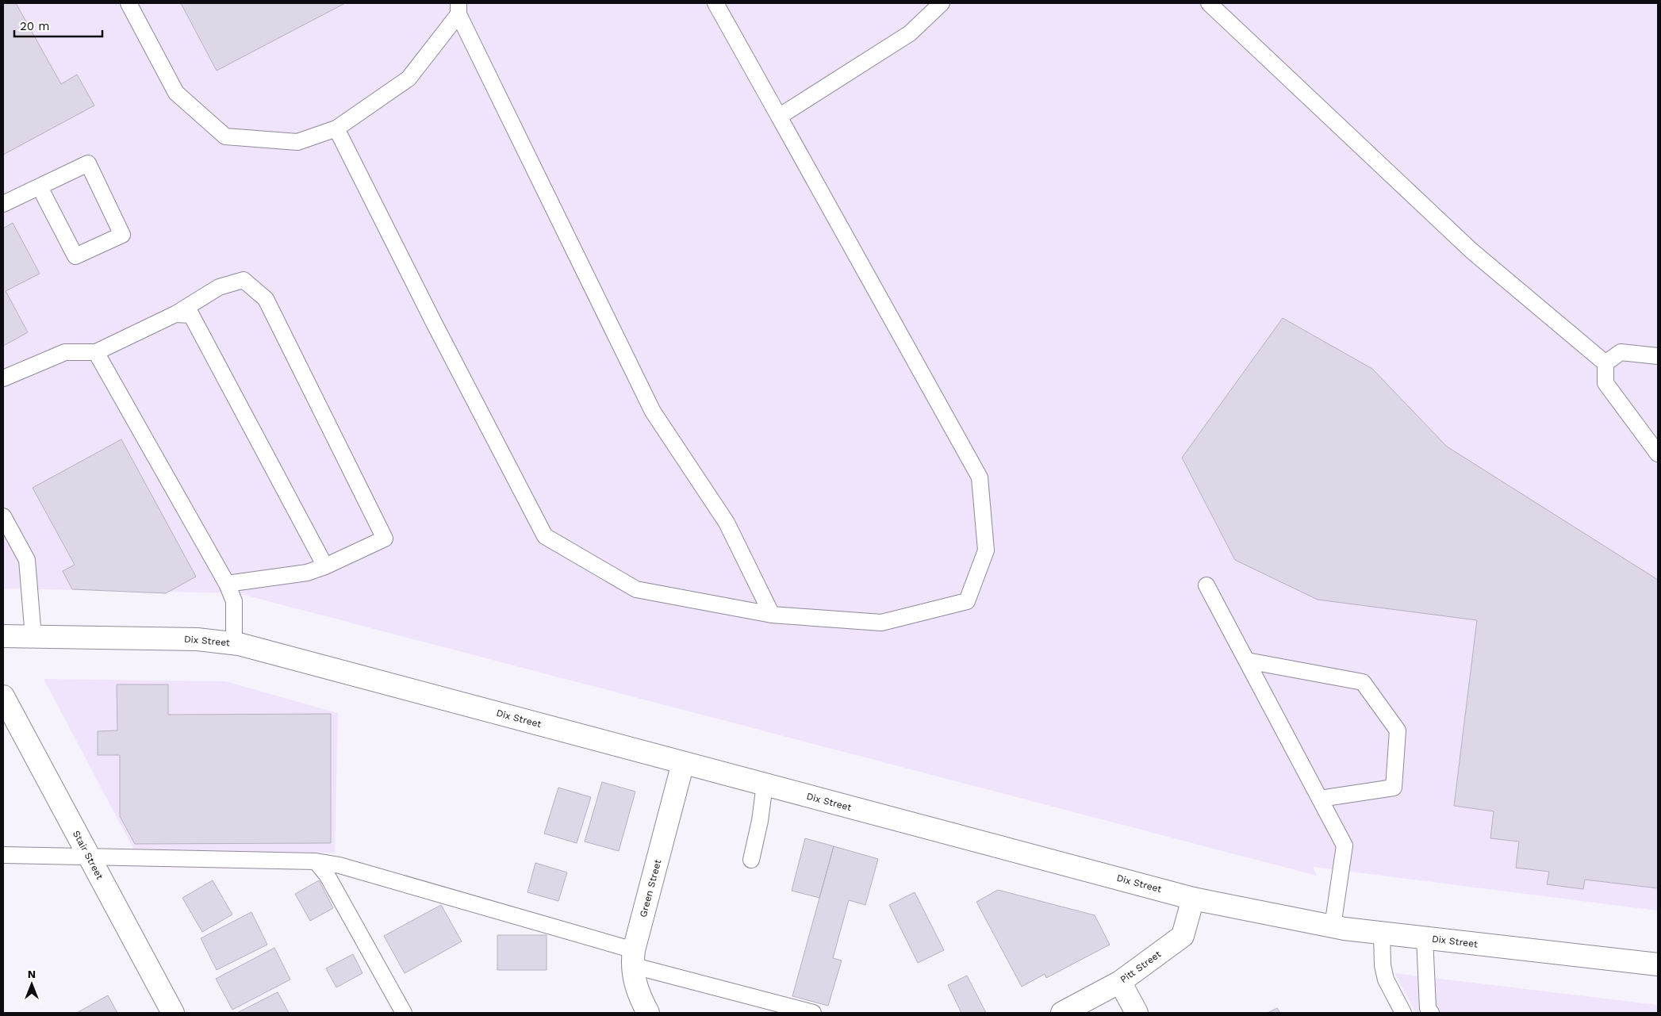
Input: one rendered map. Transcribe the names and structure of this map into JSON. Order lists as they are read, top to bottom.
{
  "streets": {
    "street": [
      "Dix Street",
      "Stair Street",
      "Green Street",
      "Pitt Street"
    ]
  },
  "crossings": [
    ["Dix Street", "Green Street"],
    ["Dix Street", "Pitt Street"]
  ],
  "scale_bar": "20 m",
  "north": "top"
}
